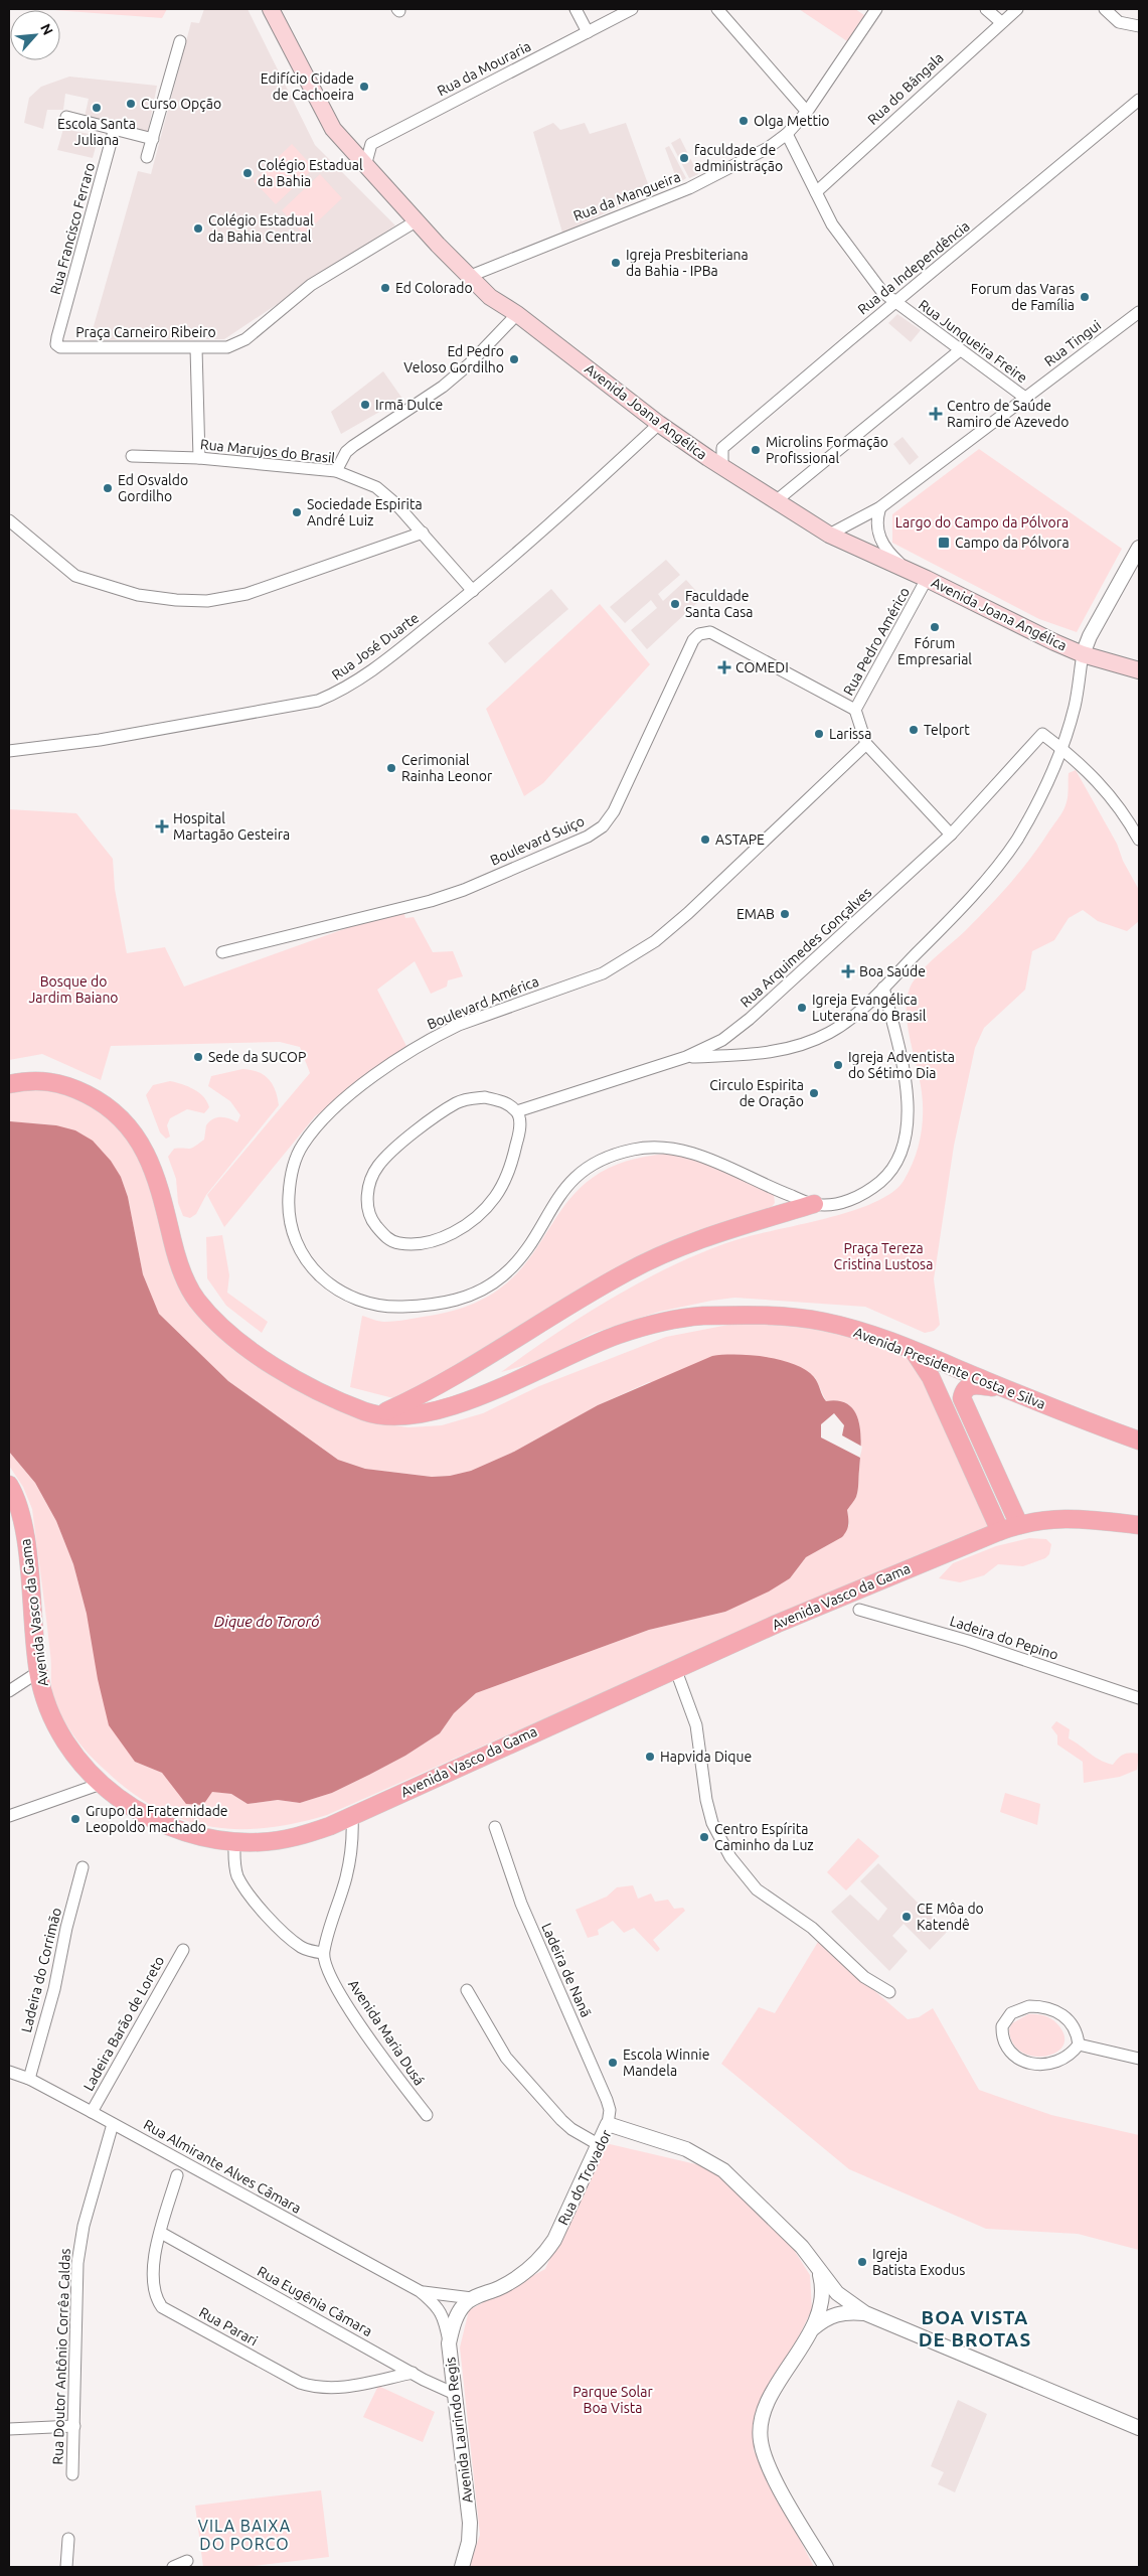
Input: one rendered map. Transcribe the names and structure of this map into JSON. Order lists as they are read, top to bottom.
{
  "streets": {
    "main road": ["Avenida Joana Angélica", "Avenida Presidente Costa e Silva", "Avenida Vasco da Gama"],
    "street": [
      "Rua da Mouraria",
      "Rua do Bângala",
      "Rua da Mangueira",
      "Rua Francisco Ferraro",
      "Rua da Independência",
      "Praça Carneiro Ribeiro",
      "Rua Junqueira Freire",
      "Rua Tingui",
      "Rua Marujos do Brasil",
      "Rua Pedro Américo",
      "Rua José Duarte",
      "Boulevard Suiço",
      "Rua Arquimedes Gonçalves",
      "Boulevard América",
      "Ladeira do Pepino",
      "Ladeira do Corrimão",
      "Ladeira de Nanã",
      "Ladeira Barão de Loreto",
      "Avenida Maria Dusá",
      "Rua Almirante Alves Câmara",
      "Rua do Trovador",
      "Rua Eugênia Câmara",
      "Rua Parari",
      "Rua Doutor Antônio Corrêa Caldas",
      "Avenida Laurindo Regis"
    ]
  },
  "crossings": [
    ["Rua da Mouraria", "Avenida Joana Angélica"],
    ["Rua do Bângala", "Rua Junqueira Freire"],
    ["Rua da Mangueira", "Rua Junqueira Freire"],
    ["Rua da Mangueira", "Avenida Joana Angélica"],
    ["Rua Francisco Ferraro", "Praça Carneiro Ribeiro"],
    ["Rua da Independência", "Rua Junqueira Freire"],
    ["Rua da Independência", "Avenida Joana Angélica"],
    ["Praça Carneiro Ribeiro", "Avenida Joana Angélica"],
    ["Rua Junqueira Freire", "Rua Tingui"],
    ["Rua Tingui", "Avenida Joana Angélica"],
    ["Avenida Joana Angélica", "Rua Pedro Américo"],
    ["Avenida Joana Angélica", "Rua José Duarte"],
    ["Rua Marujos do Brasil", "Rua José Duarte"],
    ["Rua Pedro Américo", "Boulevard Suiço"],
    ["Rua Pedro Américo", "Rua Arquimedes Gonçalves"],
    ["Rua Pedro Américo", "Boulevard América"],
    ["Ladeira do Corrimão", "Rua Almirante Alves Câmara"],
    ["Ladeira de Nanã", "Rua do Trovador"],
    ["Ladeira Barão de Loreto", "Rua Almirante Alves Câmara"],
    ["Rua Almirante Alves Câmara", "Rua do Trovador"],
    ["Rua Almirante Alves Câmara", "Rua Doutor Antônio Corrêa Caldas"],
    ["Rua Almirante Alves Câmara", "Avenida Laurindo Regis"],
    ["Rua do Trovador", "Avenida Laurindo Regis"],
    ["Rua Eugênia Câmara", "Rua Parari"],
    ["Rua Eugênia Câmara", "Avenida Laurindo Regis"]
  ],
  "districts": ["BOA VISTA DE BROTAS", "VILA BAIXA DO PORCO"],
  "water": ["Dique do Tororó"],
  "parks": [
    "Largo do Campo da Pólvora",
    "Bosque do Jardim Baiano",
    "Praça Tereza Cristina Lustosa",
    "Parque Solar Boa Vista"
  ],
  "places": {
    "other": [
      "Edifício Cidade de Cachoeira",
      "Curso Opção",
      "Escola Santa Juliana",
      "Olga Mettio",
      "faculdade de administração",
      "Colégio Estadual da Bahia",
      "Colégio Estadual da Bahia Central",
      "Igreja Presbiteriana da Bahia - IPBa",
      "Ed Colorado",
      "Forum das Varas de Família",
      "Ed Pedro Veloso Gordilho",
      "Irmã Dulce",
      "Microlins Formação Profissional",
      "Ed Osvaldo Gordilho",
      "Sociedade Espirita André Luiz",
      "Faculdade Santa Casa",
      "Fórum Empresarial",
      "Telport",
      "Larissa",
      "Cerimonial Rainha Leonor",
      "ASTAPE",
      "EMAB",
      "Igreja Evangélica Luterana do Brasil",
      "Sede da SUCOP",
      "Igreja Adventista do Sétimo Dia",
      "Circulo Espirita de Oração",
      "Hapvida Dique",
      "Grupo da Fraternidade Leopoldo machado",
      "Centro Espírita Caminho da Luz",
      "CE Môa do Katendê",
      "Escola Winnie Mandela",
      "Igreja Batista Exodus"
    ],
    "health": [
      "Centro de Saúde Ramiro de Azevedo",
      "COMEDI",
      "Hospital Martagão Gesteira",
      "Boa Saúde"
    ],
    "transit": ["Campo da Pólvora"]
  },
  "north": "top right"
}
